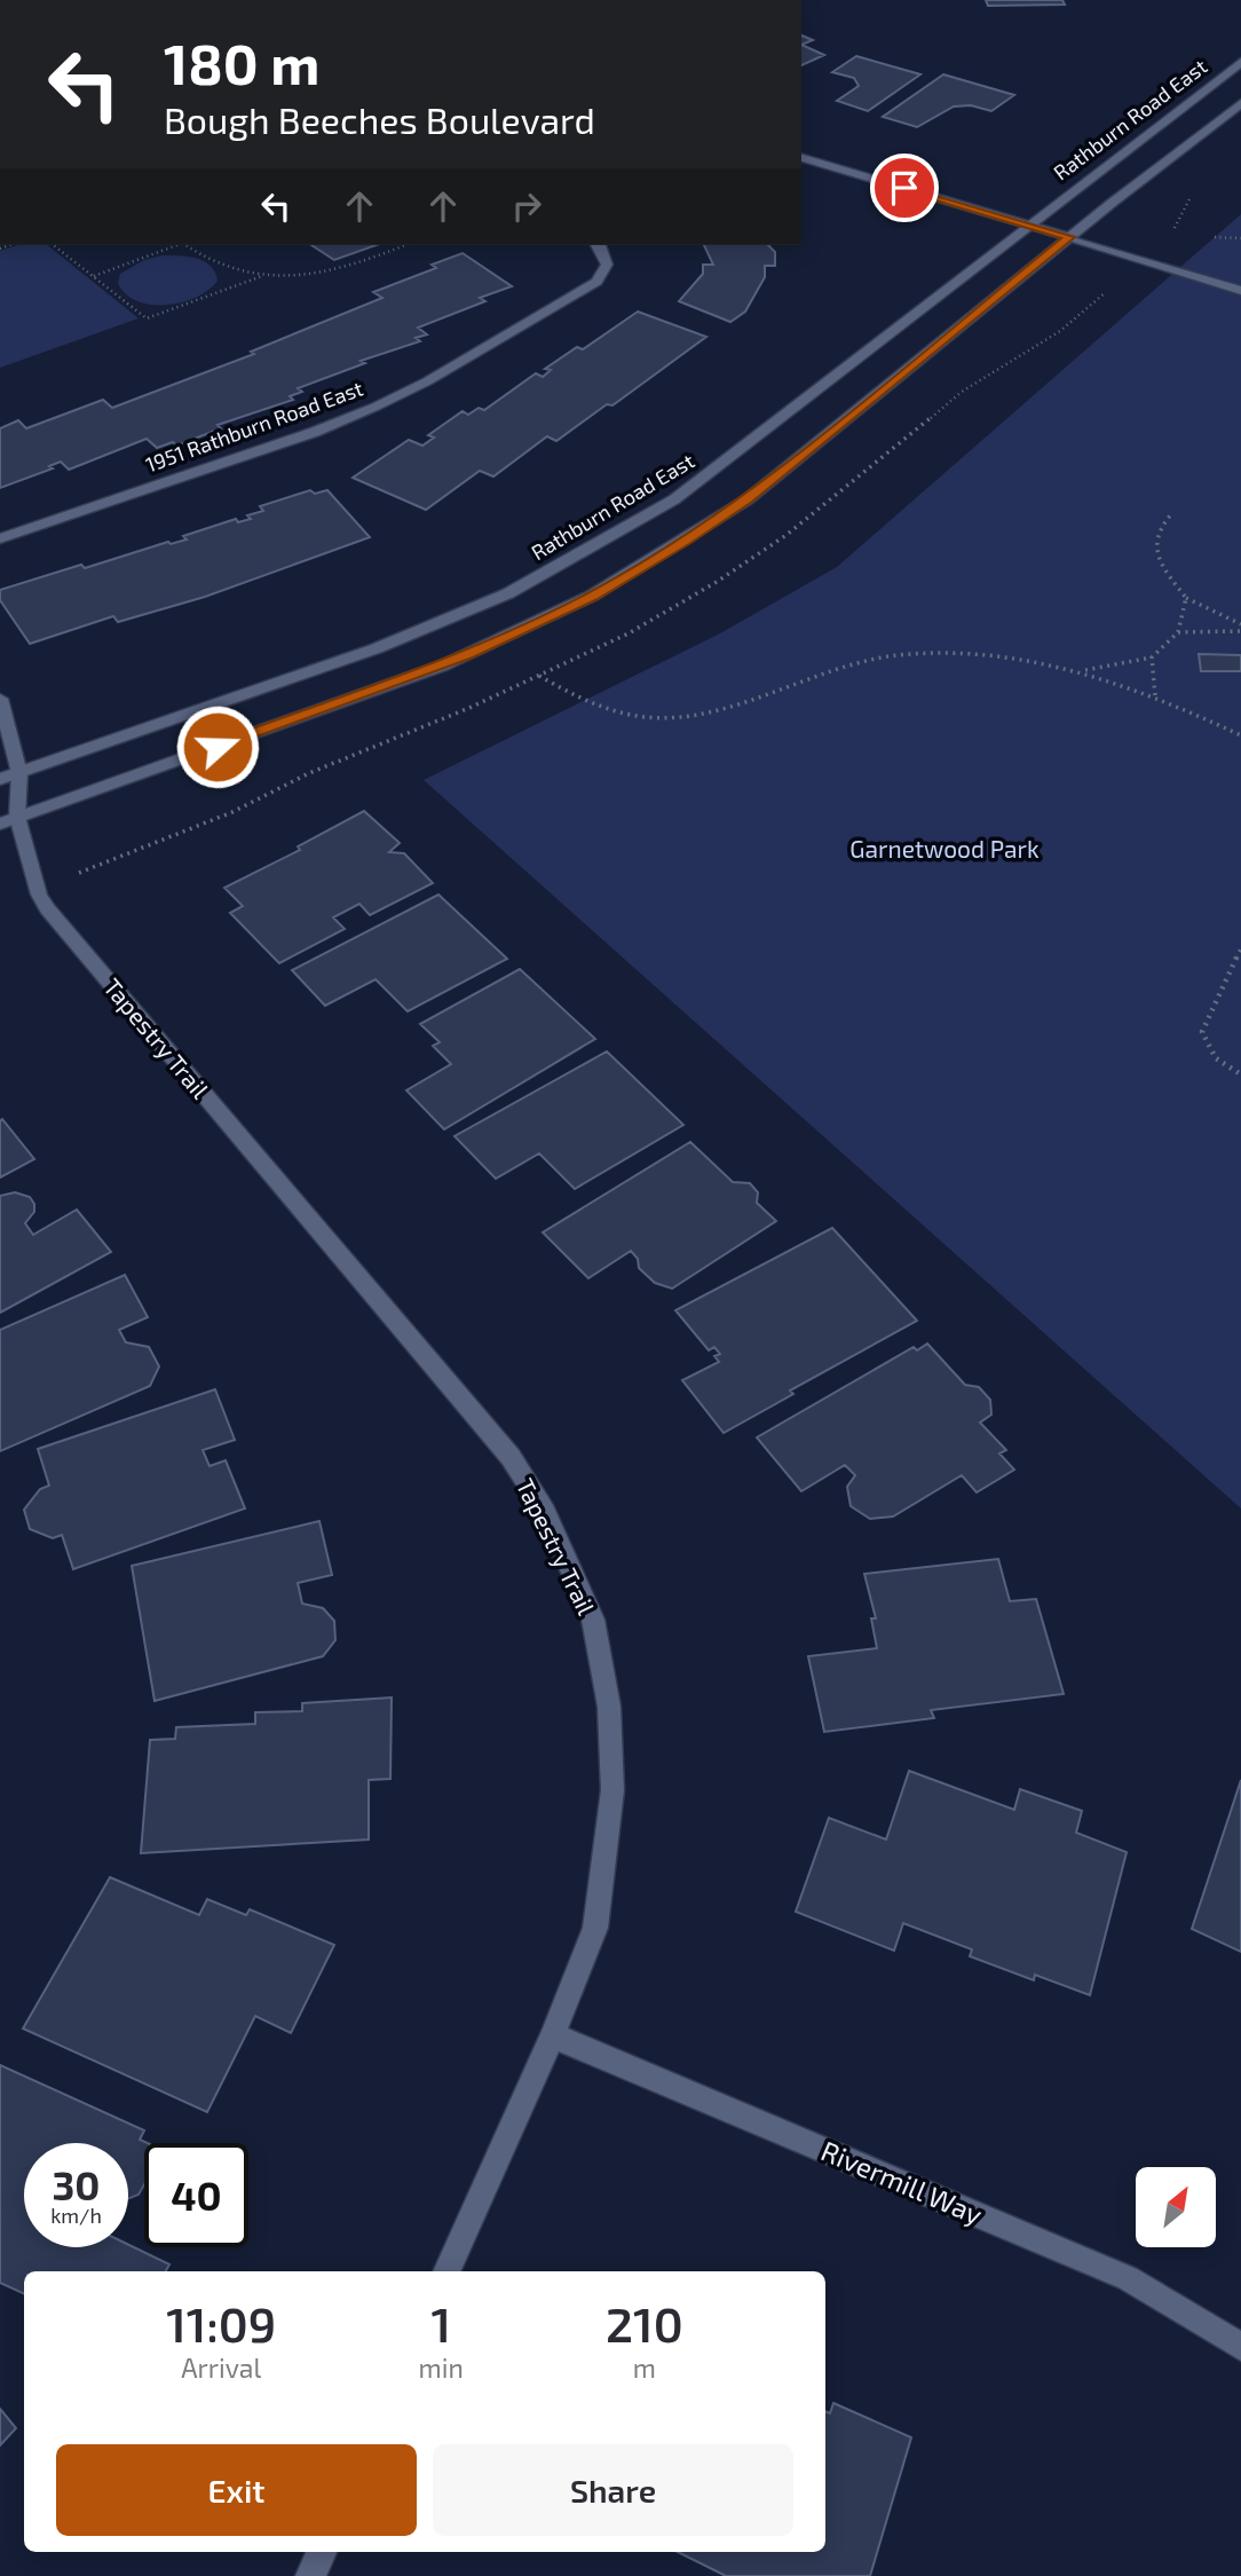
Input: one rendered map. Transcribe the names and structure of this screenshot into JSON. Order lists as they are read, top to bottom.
{
  "streets": {
    "street": [
      "Rathburn Road East",
      "1951 Rathburn Road East",
      "Tapestry Trail",
      "Rivermill Way"
    ]
  },
  "crossings": [
    ["Rathburn Road East", "Tapestry Trail"],
    ["Tapestry Trail", "Rivermill Way"]
  ],
  "parks": ["Garnetwood Park"],
  "north": "top right",
  "page": {
    "turn": ["180 m", "Bough Beeches Boulevard"],
    "speed": "30 km/h",
    "limit": "40",
    "eta": [
      "11:09",
      "Arrival",
      "1",
      "min",
      "210",
      "m"
    ],
    "buttons": ["Exit", "Share"]
  }
}
